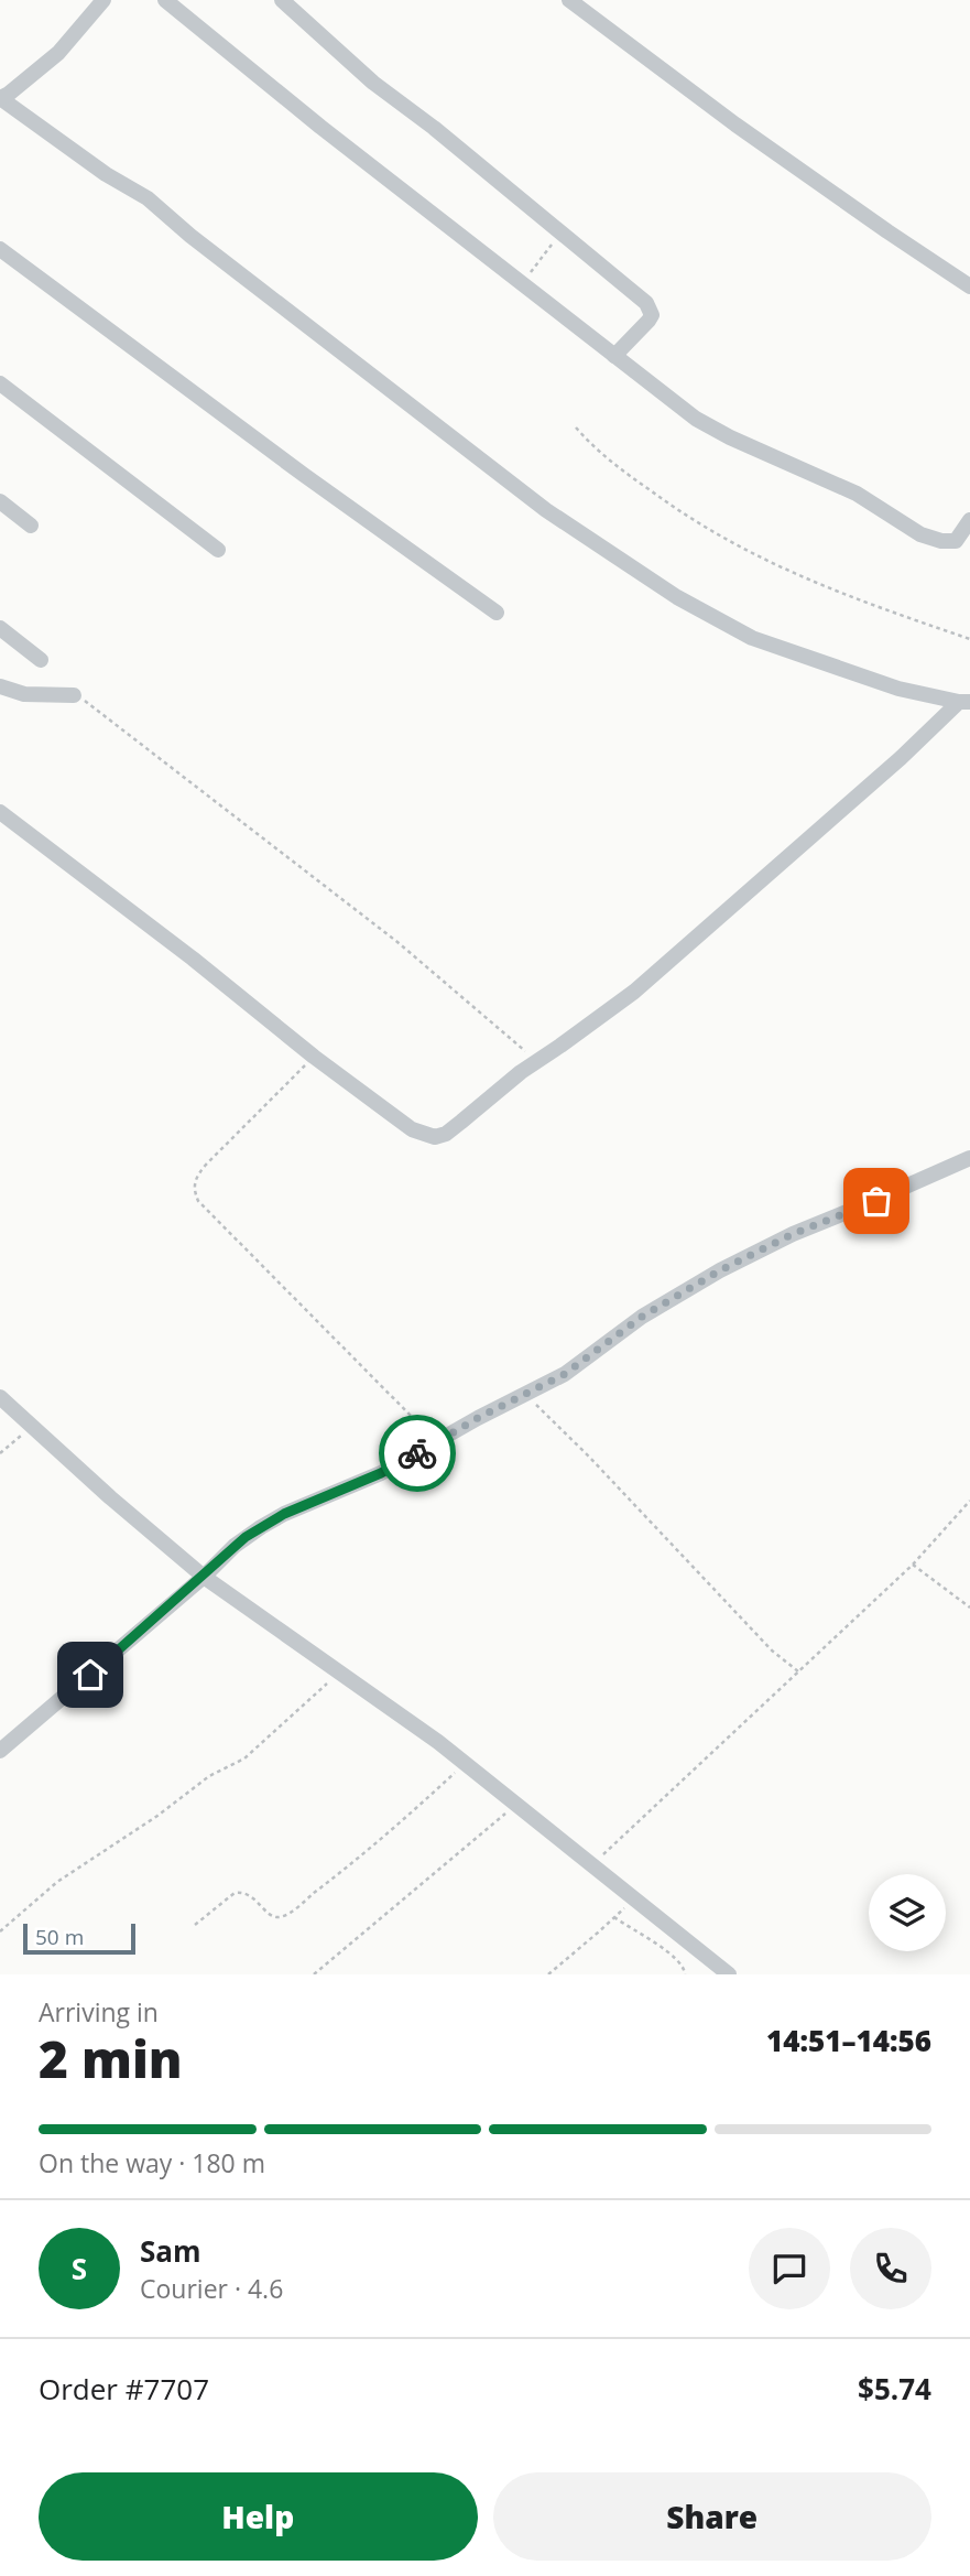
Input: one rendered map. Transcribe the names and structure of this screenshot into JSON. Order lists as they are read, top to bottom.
{
  "scale_bar": "50 m",
  "page": {
    "scale": "50 m",
    "heading": ["2 min", "Arriving in", "14:51–14:56"],
    "panel": [
      "Sam",
      "Courier · 4.6",
      "Order #7707",
      "$5.74"
    ],
    "bar": "On the way · 180 m",
    "round": "S",
    "buttons": ["Help", "Share"]
  }
}
